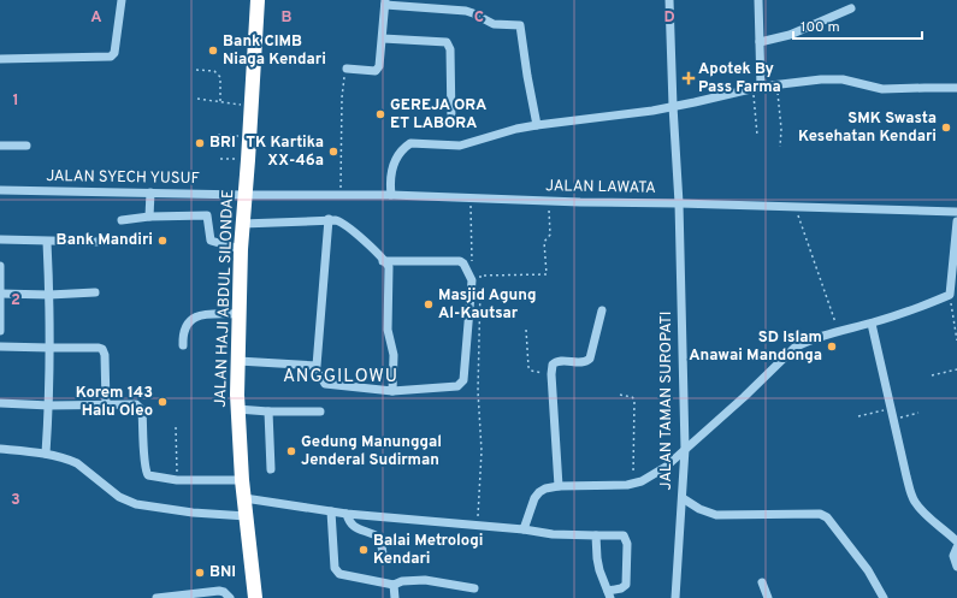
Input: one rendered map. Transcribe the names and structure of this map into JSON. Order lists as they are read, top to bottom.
{
  "streets": {
    "highway": ["JALAN HAJI ABDUL SILONDAE"],
    "street": ["JALAN SYECH YUSUF", "JALAN LAWATA", "JALAN TAMAN SUROPATI"]
  },
  "crossings": [
    ["JALAN SYECH YUSUF", "JALAN LAWATA"],
    ["JALAN SYECH YUSUF", "JALAN HAJI ABDUL SILONDAE"],
    ["JALAN LAWATA", "JALAN HAJI ABDUL SILONDAE"],
    ["JALAN LAWATA", "JALAN TAMAN SUROPATI"]
  ],
  "districts": ["ANGGILOWU"],
  "places": {
    "other": [
      "Bank CIMB Niaga Kendari",
      "GEREJA ORA ET LABORA",
      "SMK Swasta Kesehatan Kendari",
      "BRI",
      "TK Kartika XX-46a",
      "Bank Mandiri",
      "Masjid Agung Al-Kautsar",
      "SD Islam Anawai Mandonga",
      "Korem 143 Halu Oleo",
      "Gedung Manunggal Jenderal Sudirman",
      "Balai Metrologi Kendari",
      "BNI"
    ],
    "health": ["Apotek By Pass Farma"]
  },
  "scale_bar": "100 m",
  "grid": {
    "columns": [
      "A",
      "B",
      "C",
      "D"
    ],
    "rows": ["1", "2", "3"]
  }
}
